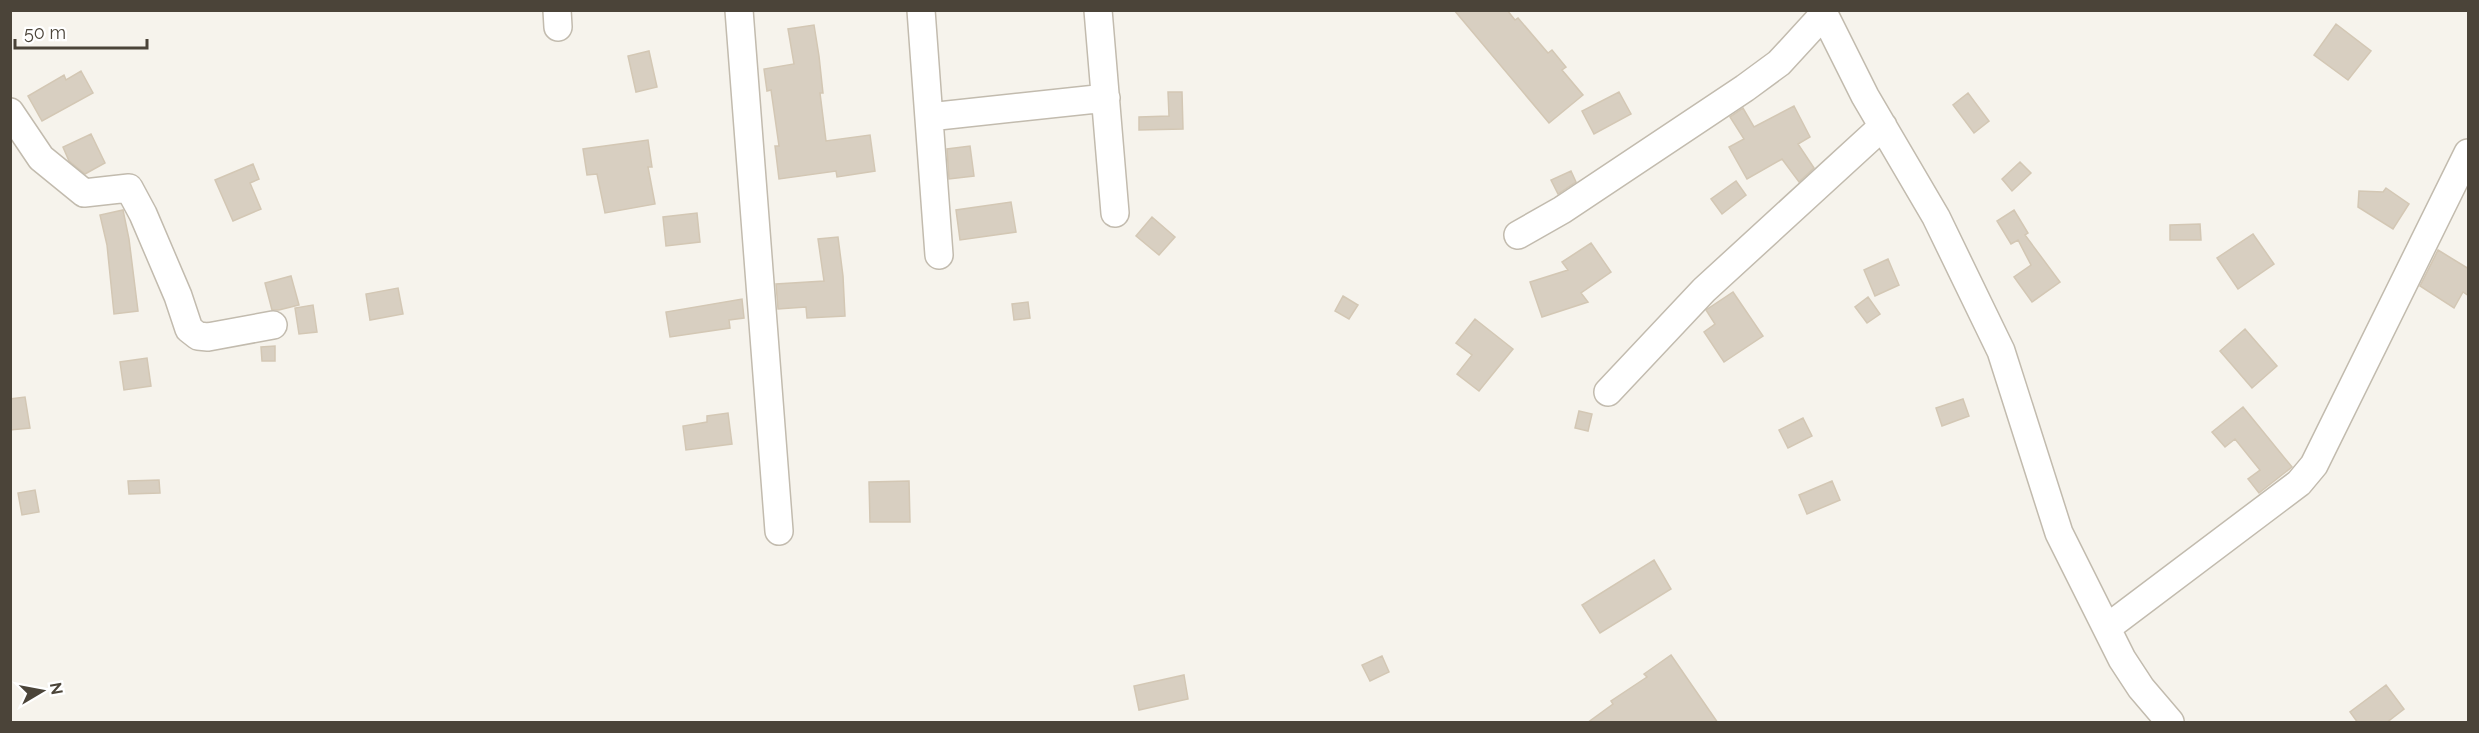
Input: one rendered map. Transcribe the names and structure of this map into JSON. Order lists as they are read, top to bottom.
{
  "scale_bar": "50 m",
  "north": "right"
}
